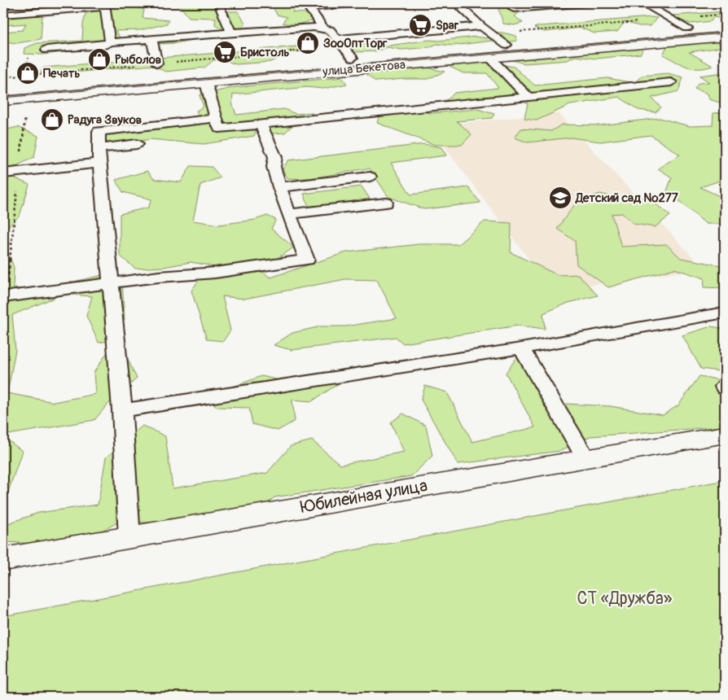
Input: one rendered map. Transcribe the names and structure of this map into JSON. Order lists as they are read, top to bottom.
{
  "streets": {
    "main road": ["улица Бекетова", "Юбилейная улица"]
  },
  "parks": ["СТ «Дружба»"],
  "places": {
    "supermarket": ["Spar", "Бристоль"],
    "shop": [
      "ЗооОптТорг",
      "Рыболов",
      "Печать",
      "Радуга Звуков"
    ],
    "school or university": ["Детский сад №277"]
  }
}
